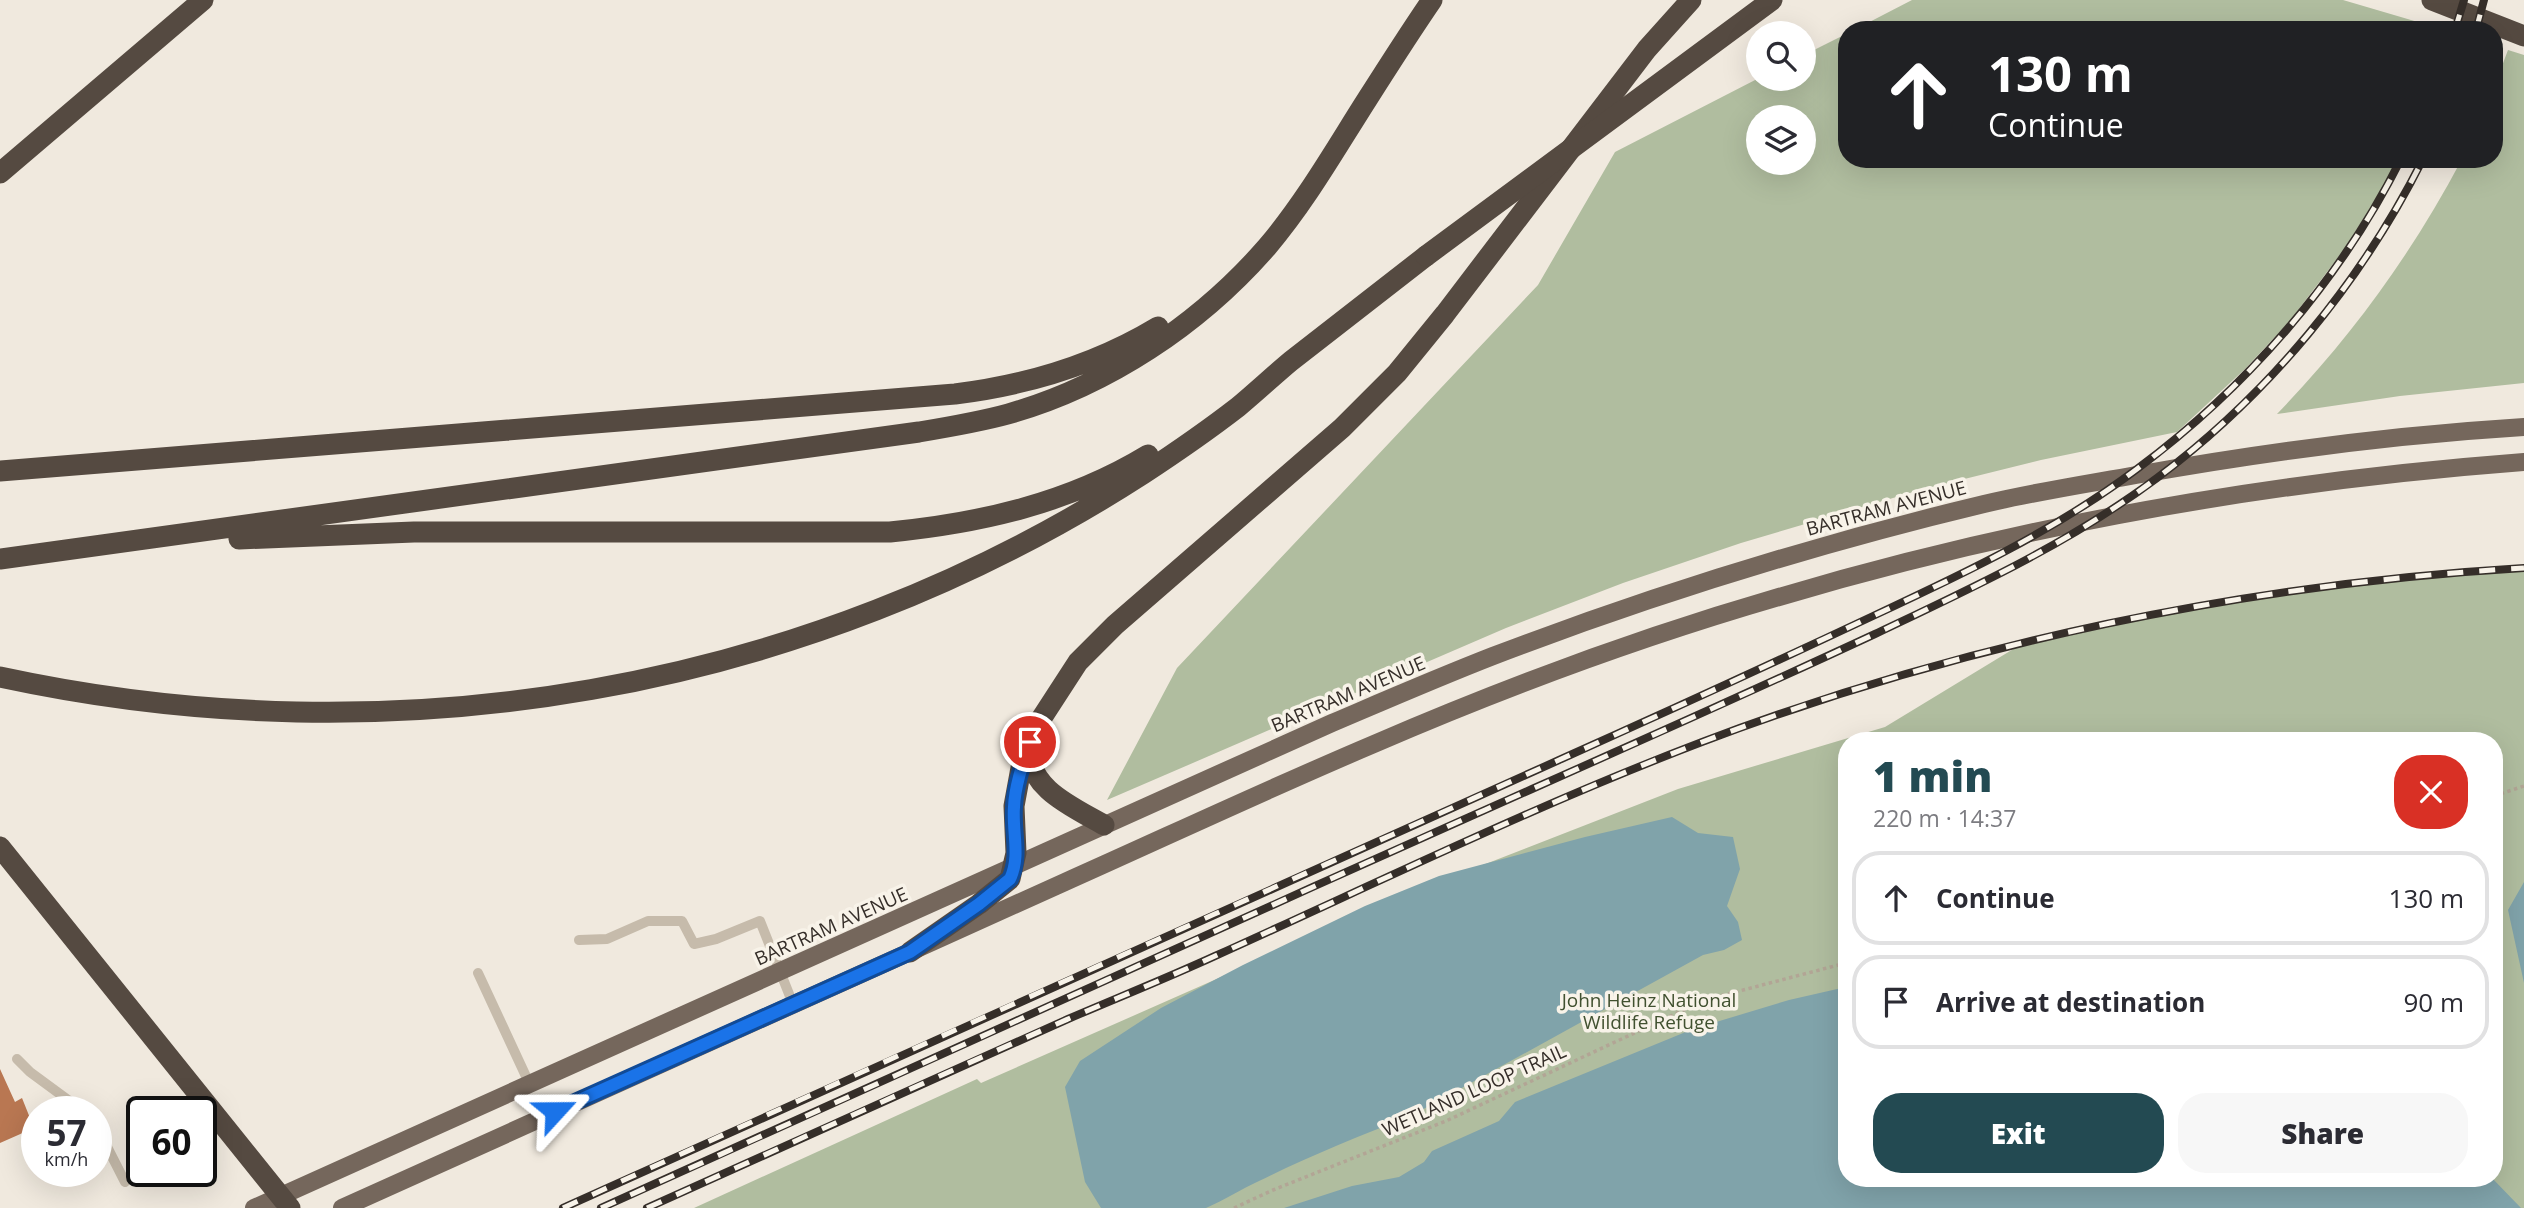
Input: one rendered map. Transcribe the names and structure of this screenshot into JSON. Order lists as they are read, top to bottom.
{
  "streets": {
    "main road": ["BARTRAM AVENUE"],
    "path": ["WETLAND LOOP TRAIL"]
  },
  "parks": ["John Heinz National Wildlife Refuge"],
  "page": {
    "turn": ["130 m", "Continue"],
    "heading": ["1 min", "220 m · 14:37"],
    "list": [
      {
        "name": "Continue",
        "value": "130 m"
      },
      {
        "name": "Arrive at destination",
        "value": "90 m"
      }
    ],
    "buttons": ["Exit", "Share"],
    "speed": "57 km/h",
    "limit": "60"
  }
}
